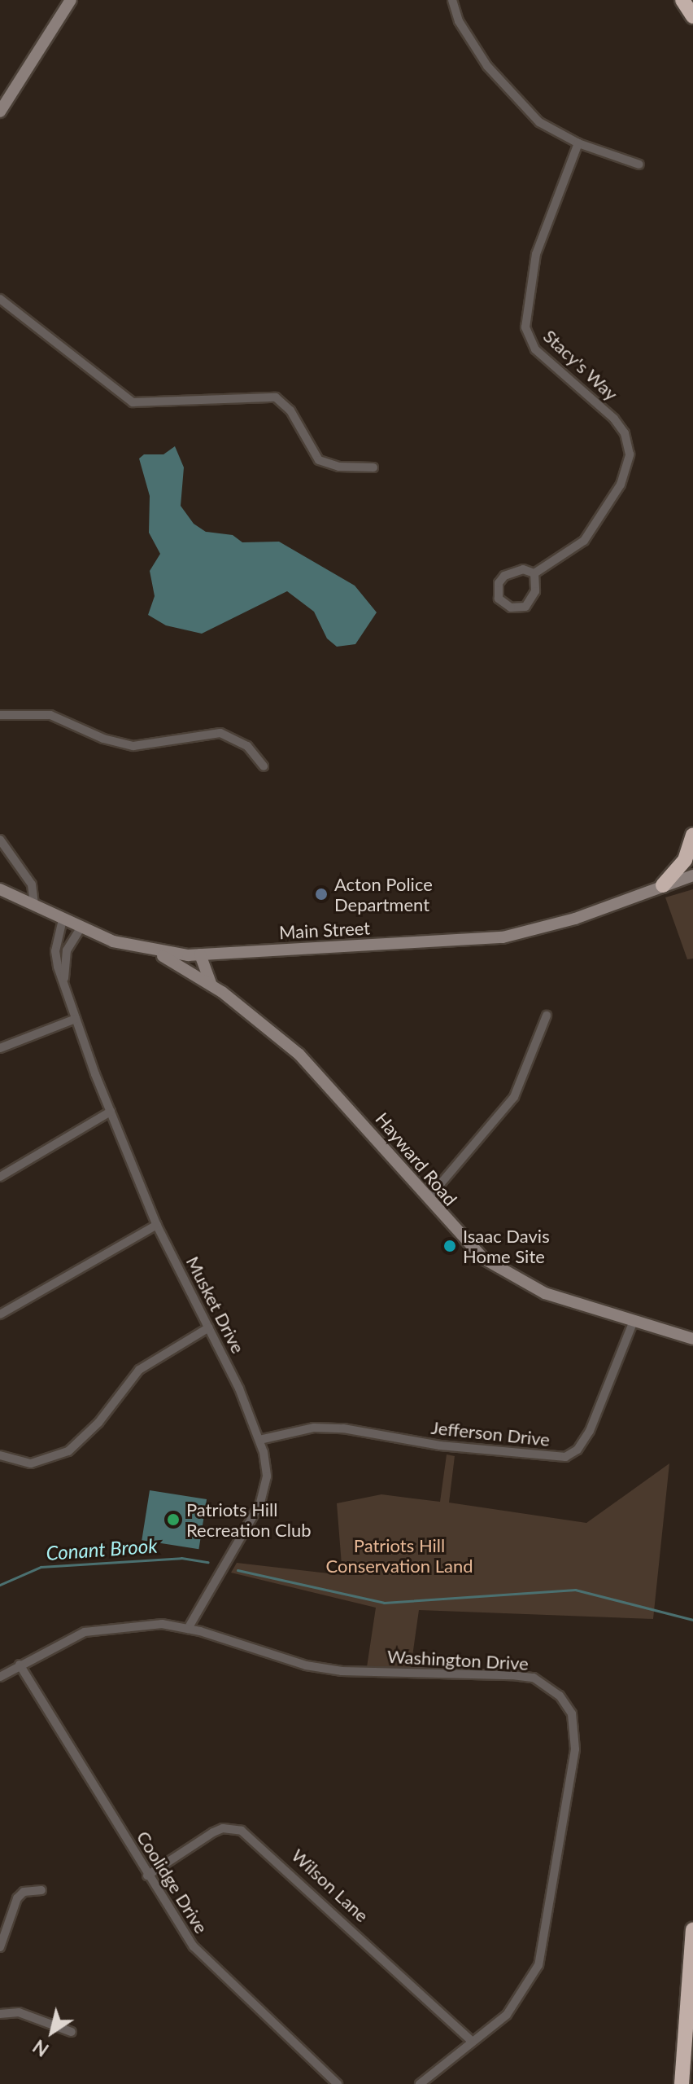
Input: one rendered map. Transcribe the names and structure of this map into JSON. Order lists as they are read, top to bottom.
{
  "streets": {
    "street": [
      "Stacy's Way",
      "Main Street",
      "Hayward Road",
      "Musket Drive",
      "Jefferson Drive",
      "Washington Drive",
      "Coolidge Drive",
      "Wilson Lane"
    ]
  },
  "crossings": [
    ["Main Street", "Hayward Road"],
    ["Main Street", "Musket Drive"],
    ["Hayward Road", "Jefferson Drive"],
    ["Musket Drive", "Jefferson Drive"],
    ["Musket Drive", "Washington Drive"],
    ["Washington Drive", "Coolidge Drive"],
    ["Washington Drive", "Wilson Lane"],
    ["Coolidge Drive", "Wilson Lane"]
  ],
  "water": ["Conant Brook"],
  "parks": ["Patriots Hill Conservation Land"],
  "places": ["Acton Police Department", "Isaac Davis Home Site", "Patriots Hill Recreation Club"],
  "north": "bottom left"
}
